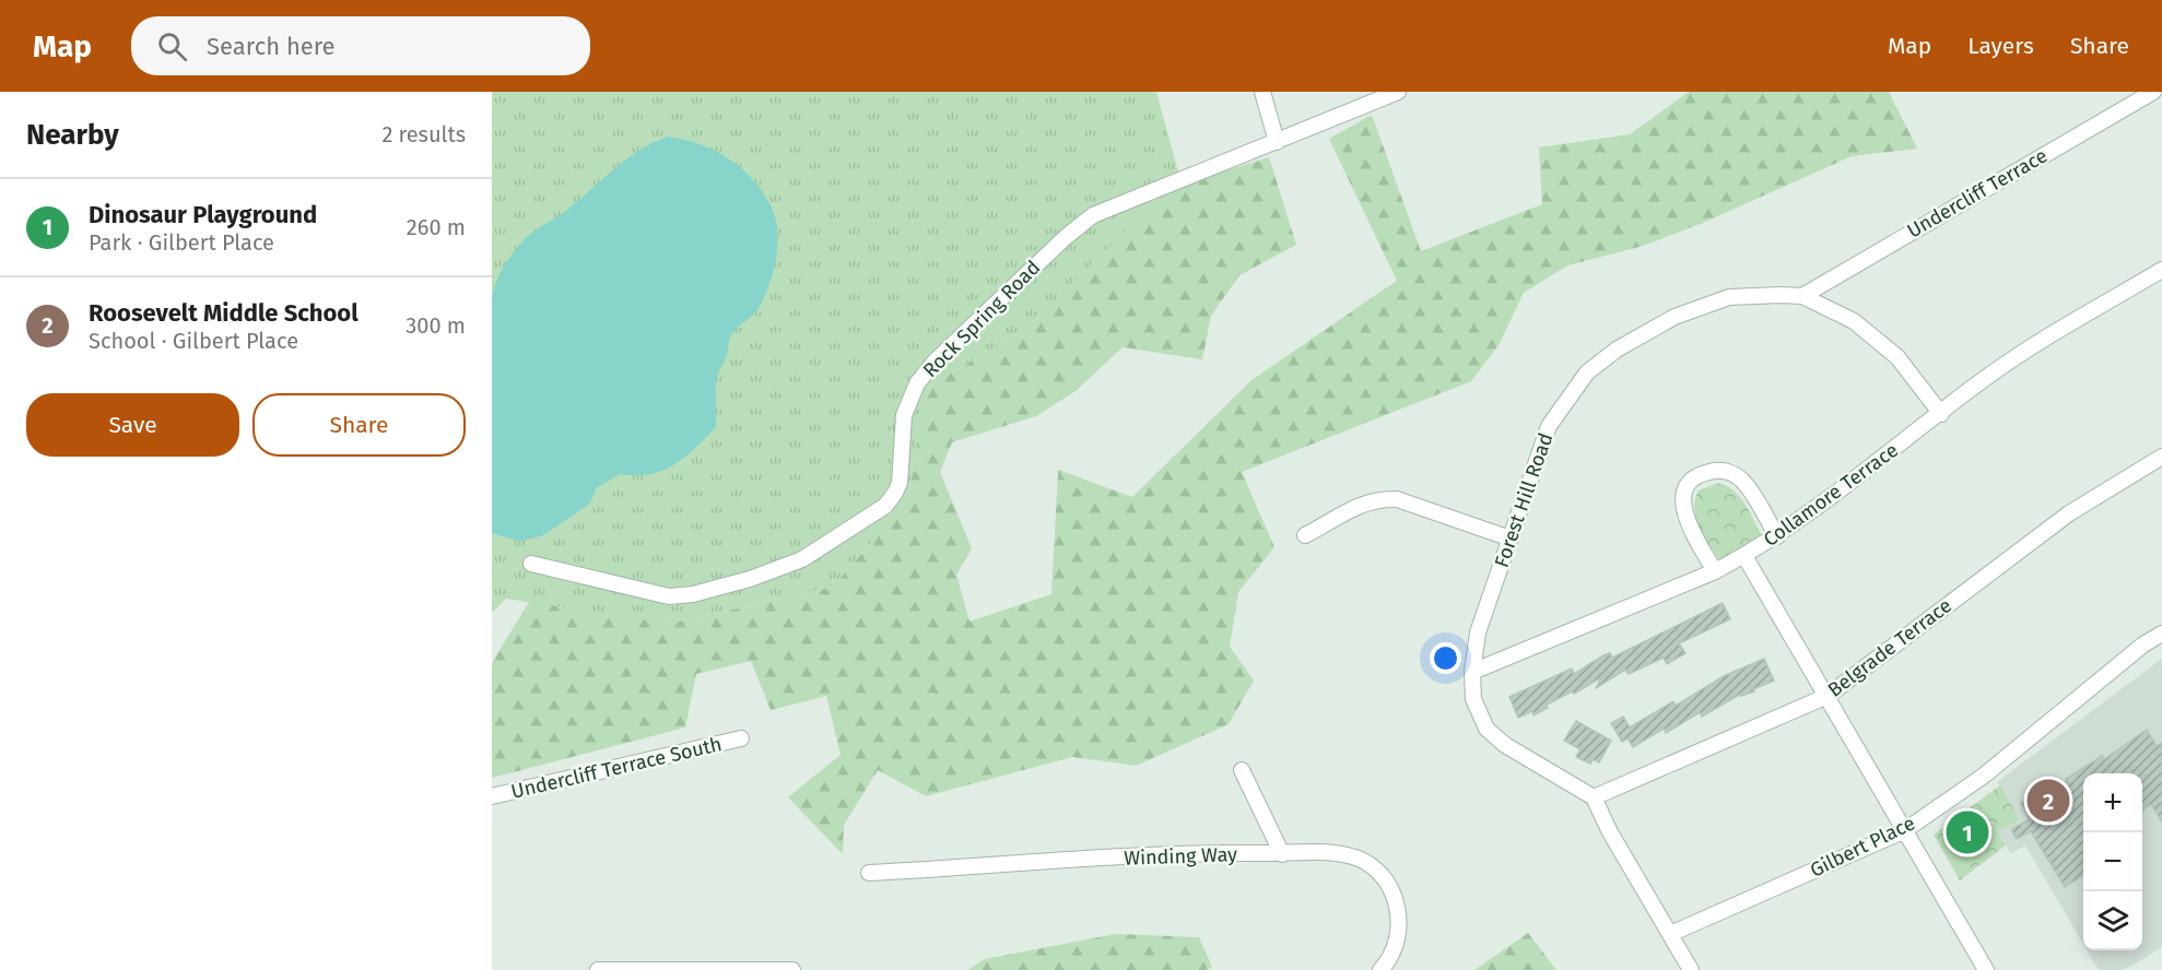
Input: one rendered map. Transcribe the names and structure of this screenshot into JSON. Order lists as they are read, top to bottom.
{
  "streets": {
    "street": [
      "Undercliff Terrace",
      "Rock Spring Road",
      "Collamore Terrace",
      "Forest Hill Road",
      "Belgrade Terrace",
      "Undercliff Terrace South",
      "Gilbert Place",
      "Winding Way"
    ]
  },
  "crossings": [
    ["Undercliff Terrace", "Forest Hill Road"],
    ["Collamore Terrace", "Forest Hill Road"],
    ["Forest Hill Road", "Belgrade Terrace"]
  ],
  "page": {
    "header": "Map",
    "search": "Search here",
    "nav": ["Map", "Layers", "Share"],
    "heading": ["Nearby", "2 results"],
    "list": [
      {
        "mark": "1",
        "name": "Dinosaur Playground",
        "note": "Park · Gilbert Place",
        "value": "260 m"
      },
      {
        "mark": "2",
        "name": "Roosevelt Middle School",
        "note": "School · Gilbert Place",
        "value": "300 m"
      }
    ],
    "buttons": ["Save", "Share"],
    "map_buttons": ["+", "−"],
    "pins": ["2", "1"]
  }
}
